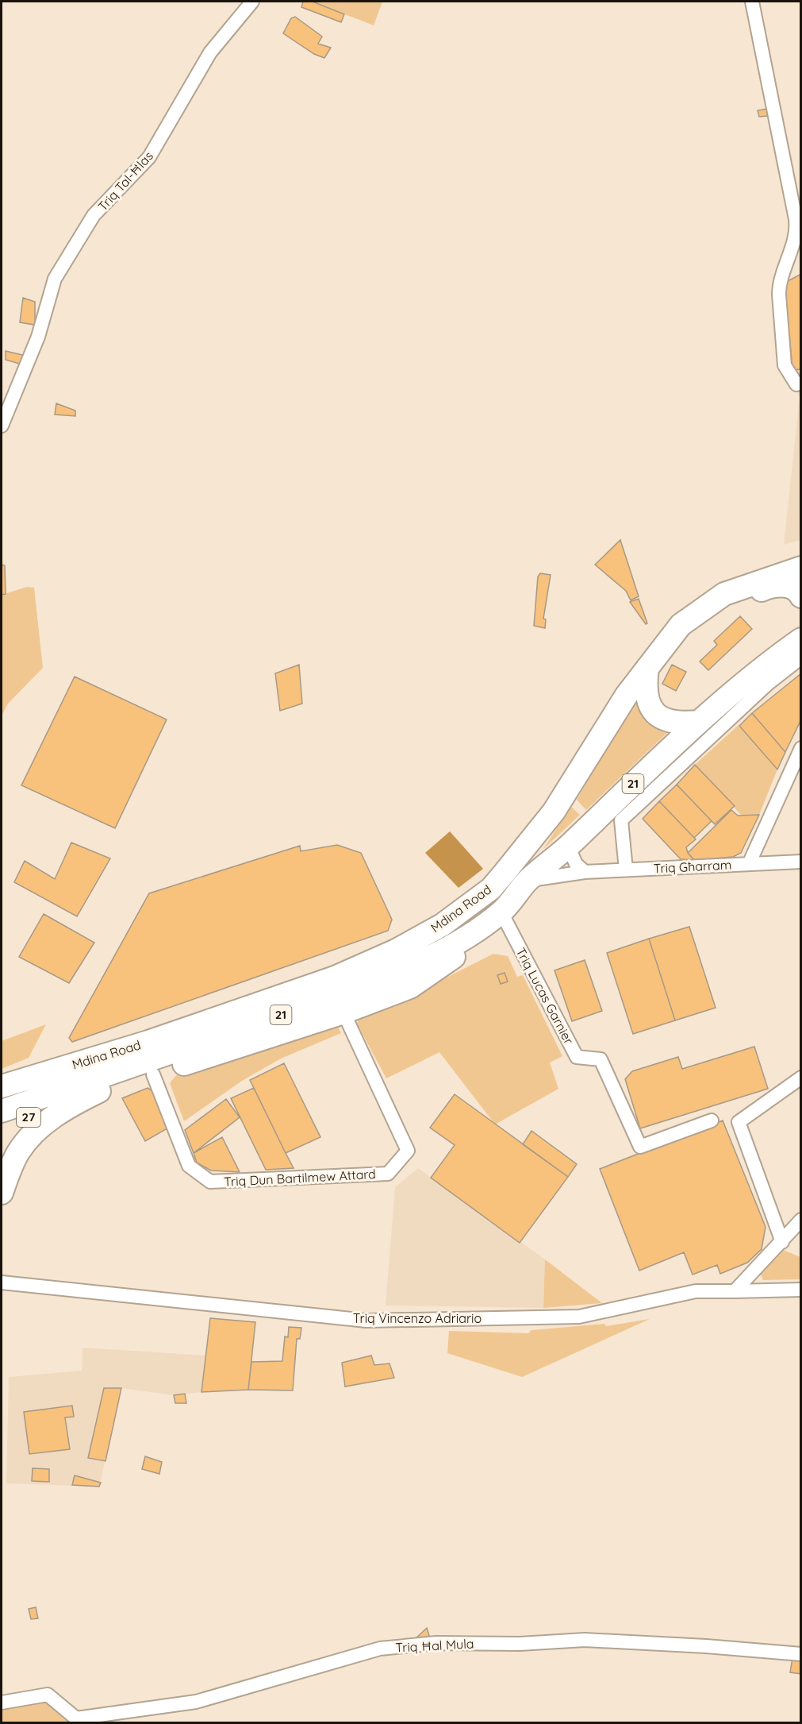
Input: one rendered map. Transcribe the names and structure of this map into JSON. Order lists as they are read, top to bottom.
{
  "streets": {
    "highway": ["21", "Mdina Road", "27"],
    "street": [
      "Triq Tal-Ħlas",
      "Triq Għarram",
      "Triq Lucas Garnier",
      "Triq Dun Bartilmew Attard",
      "Triq Vincenzo Adriario",
      "Triq Ħal Mula"
    ]
  },
  "crossings": [
    ["Triq Għarram", "Mdina Road"],
    ["Mdina Road", "Triq Lucas Garnier"],
    ["Mdina Road", "27"]
  ]
}
